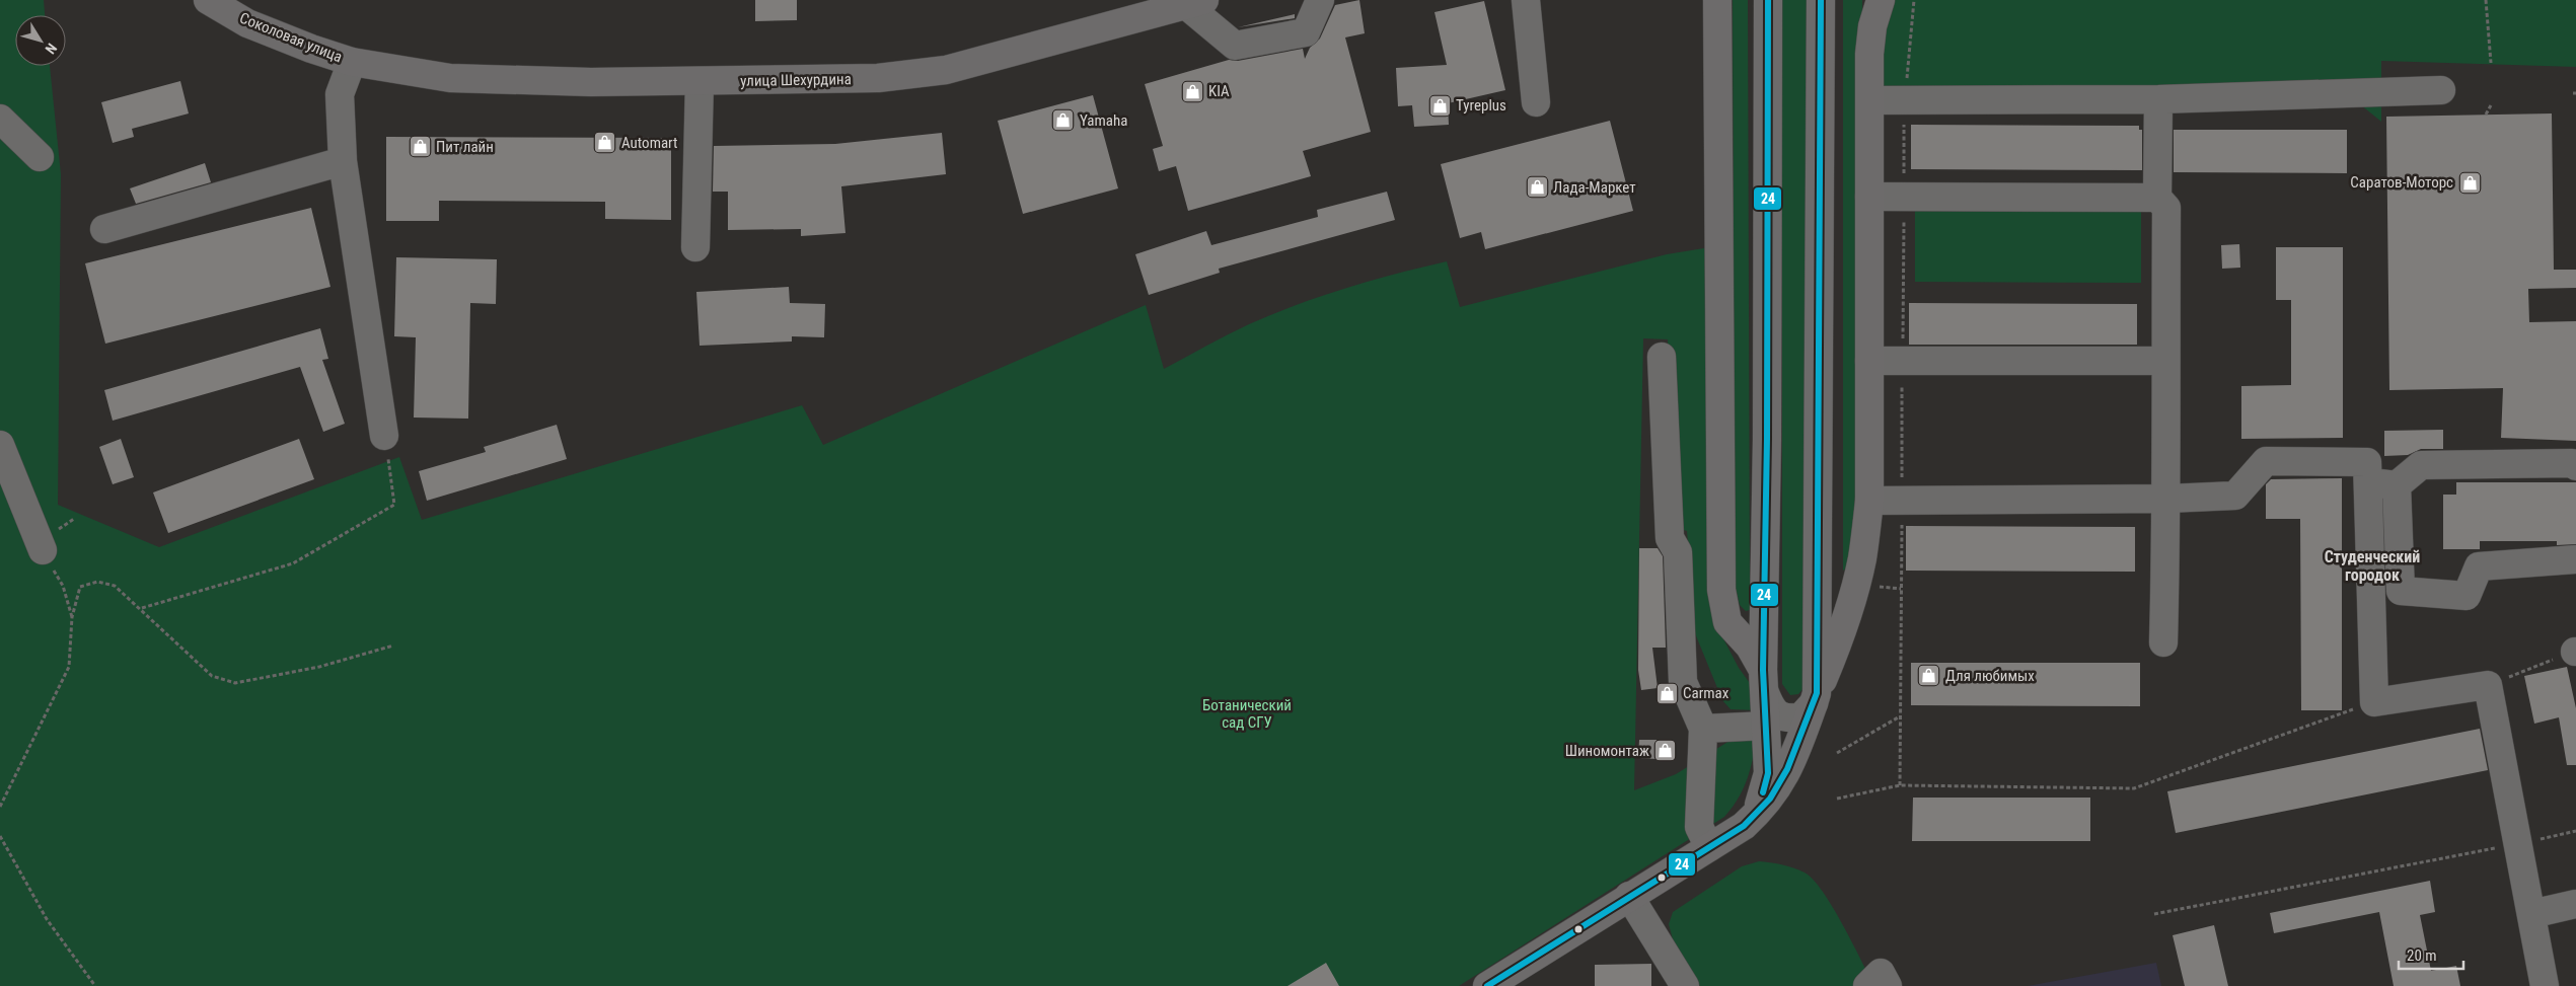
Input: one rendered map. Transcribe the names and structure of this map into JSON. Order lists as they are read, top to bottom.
{
  "streets": {
    "main road": ["Соколовая улица", "улица Шехурдина"]
  },
  "crossings": [
    ["Соколовая улица", "улица Шехурдина"]
  ],
  "districts": ["Студенческий городок"],
  "parks": ["Ботанический сад СГУ"],
  "places": {
    "shop": [
      "KIA",
      "Tyreplus",
      "Yamaha",
      "Automart",
      "Пит лайн",
      "Саратов-Моторс",
      "Лада-Маркет",
      "Для любимых",
      "Carmax",
      "Шиномонтаж"
    ]
  },
  "lines": ["transit line 24"],
  "scale_bar": "20 m",
  "north": "bottom right"
}
